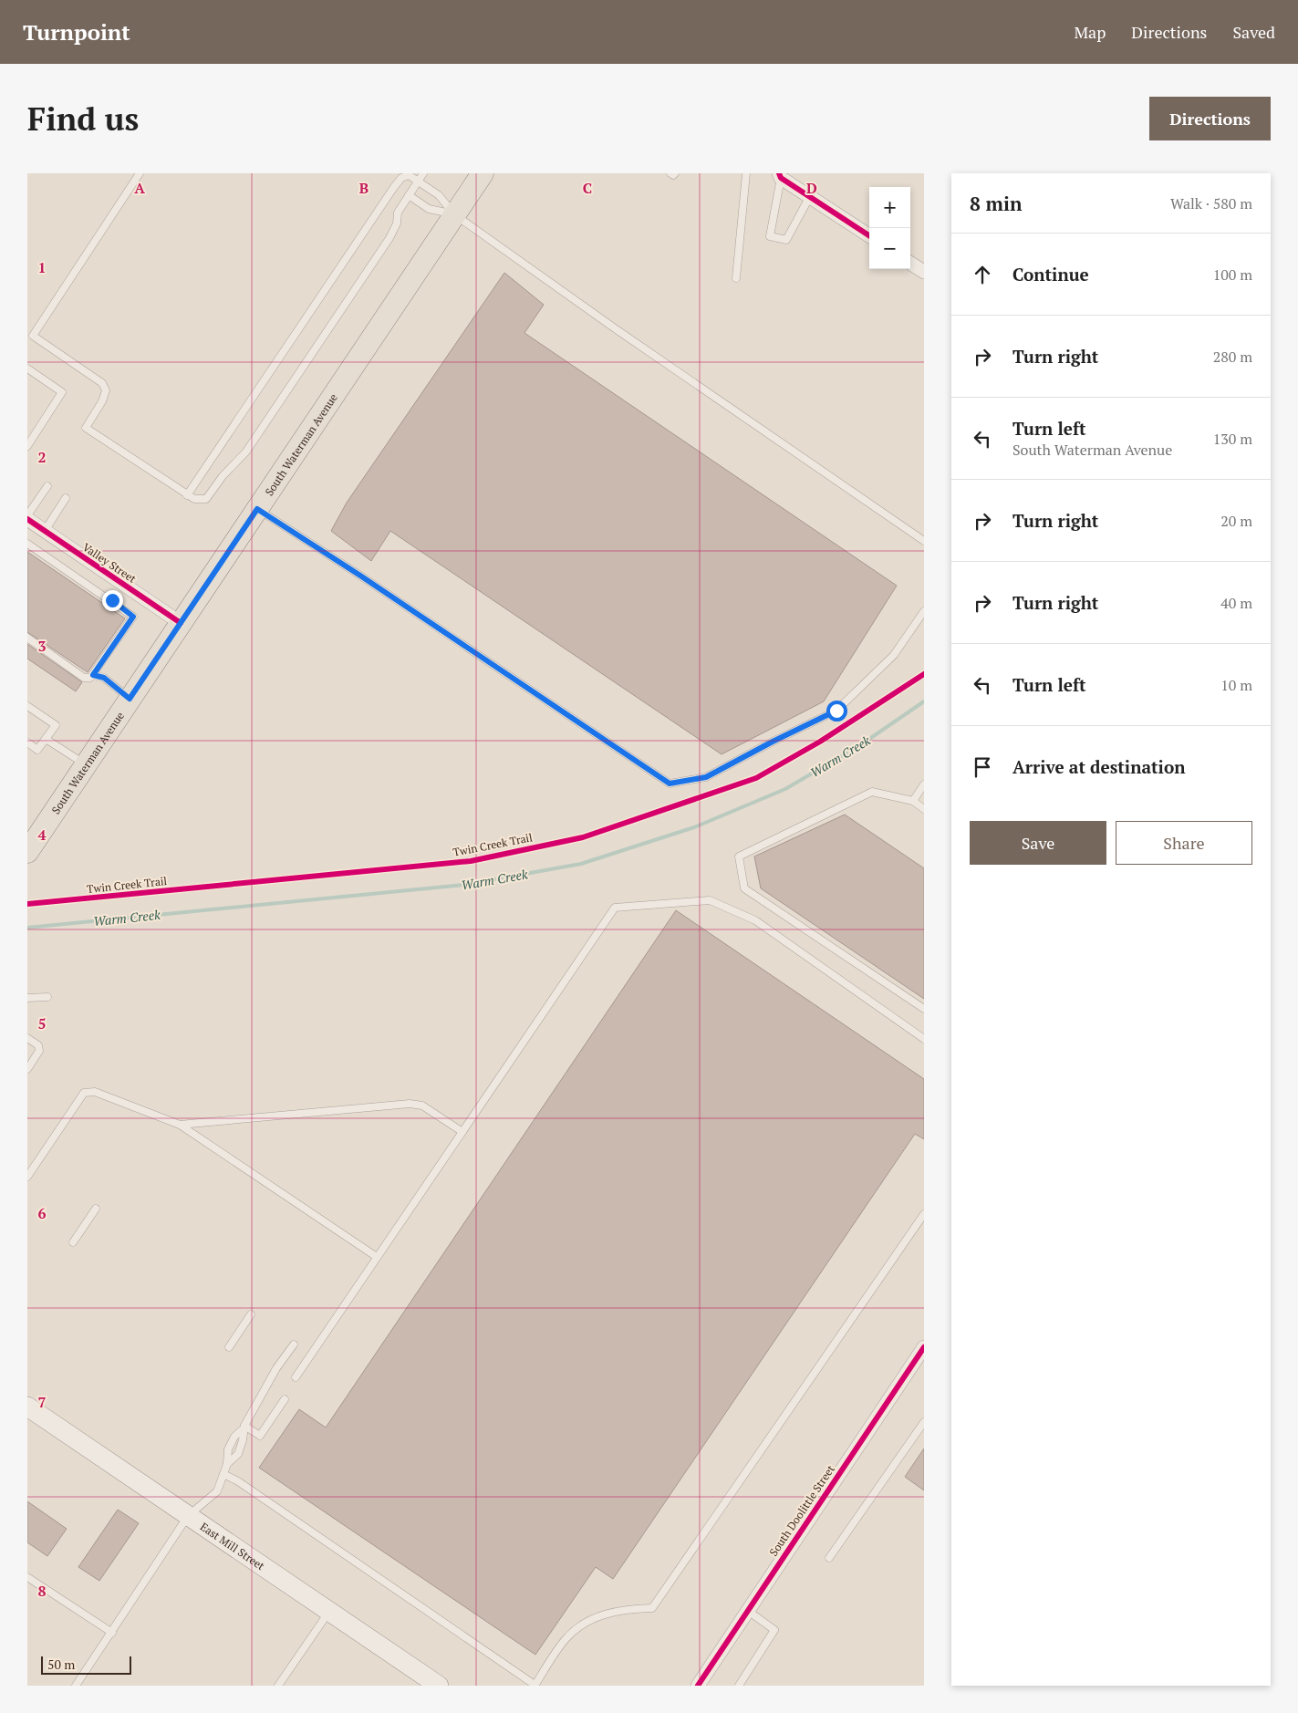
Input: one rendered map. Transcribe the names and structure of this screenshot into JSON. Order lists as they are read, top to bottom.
{
  "streets": {
    "main road": ["South Waterman Avenue", "East Mill Street"],
    "street": ["Valley Street", "South Doolittle Street"],
    "cycle path": ["Twin Creek Trail"]
  },
  "crossings": [
    ["South Waterman Avenue", "Valley Street"]
  ],
  "water": ["Warm Creek"],
  "scale_bar": "50 m",
  "page": {
    "header": "Turnpoint",
    "nav": ["Map", "Directions", "Saved"],
    "buttons": [
      "Directions",
      ["Save", "Share"]
    ],
    "title": "Find us",
    "heading": ["8 min", "Walk · 580 m"],
    "map_buttons": ["+", "−"],
    "list": [
      ["Continue", "100 m"],
      ["Turn right", "280 m"],
      ["Turn left", "South Waterman Avenue", "130 m"],
      ["Turn right", "20 m"],
      ["Turn right", "40 m"],
      ["Turn left", "10 m"],
      "Arrive at destination"
    ],
    "scale": "50 m"
  },
  "grid": {
    "columns": [
      "A",
      "B",
      "C",
      "D"
    ],
    "rows": [
      "1",
      "2",
      "3",
      "4",
      "5",
      "6",
      "7",
      "8"
    ]
  }
}
